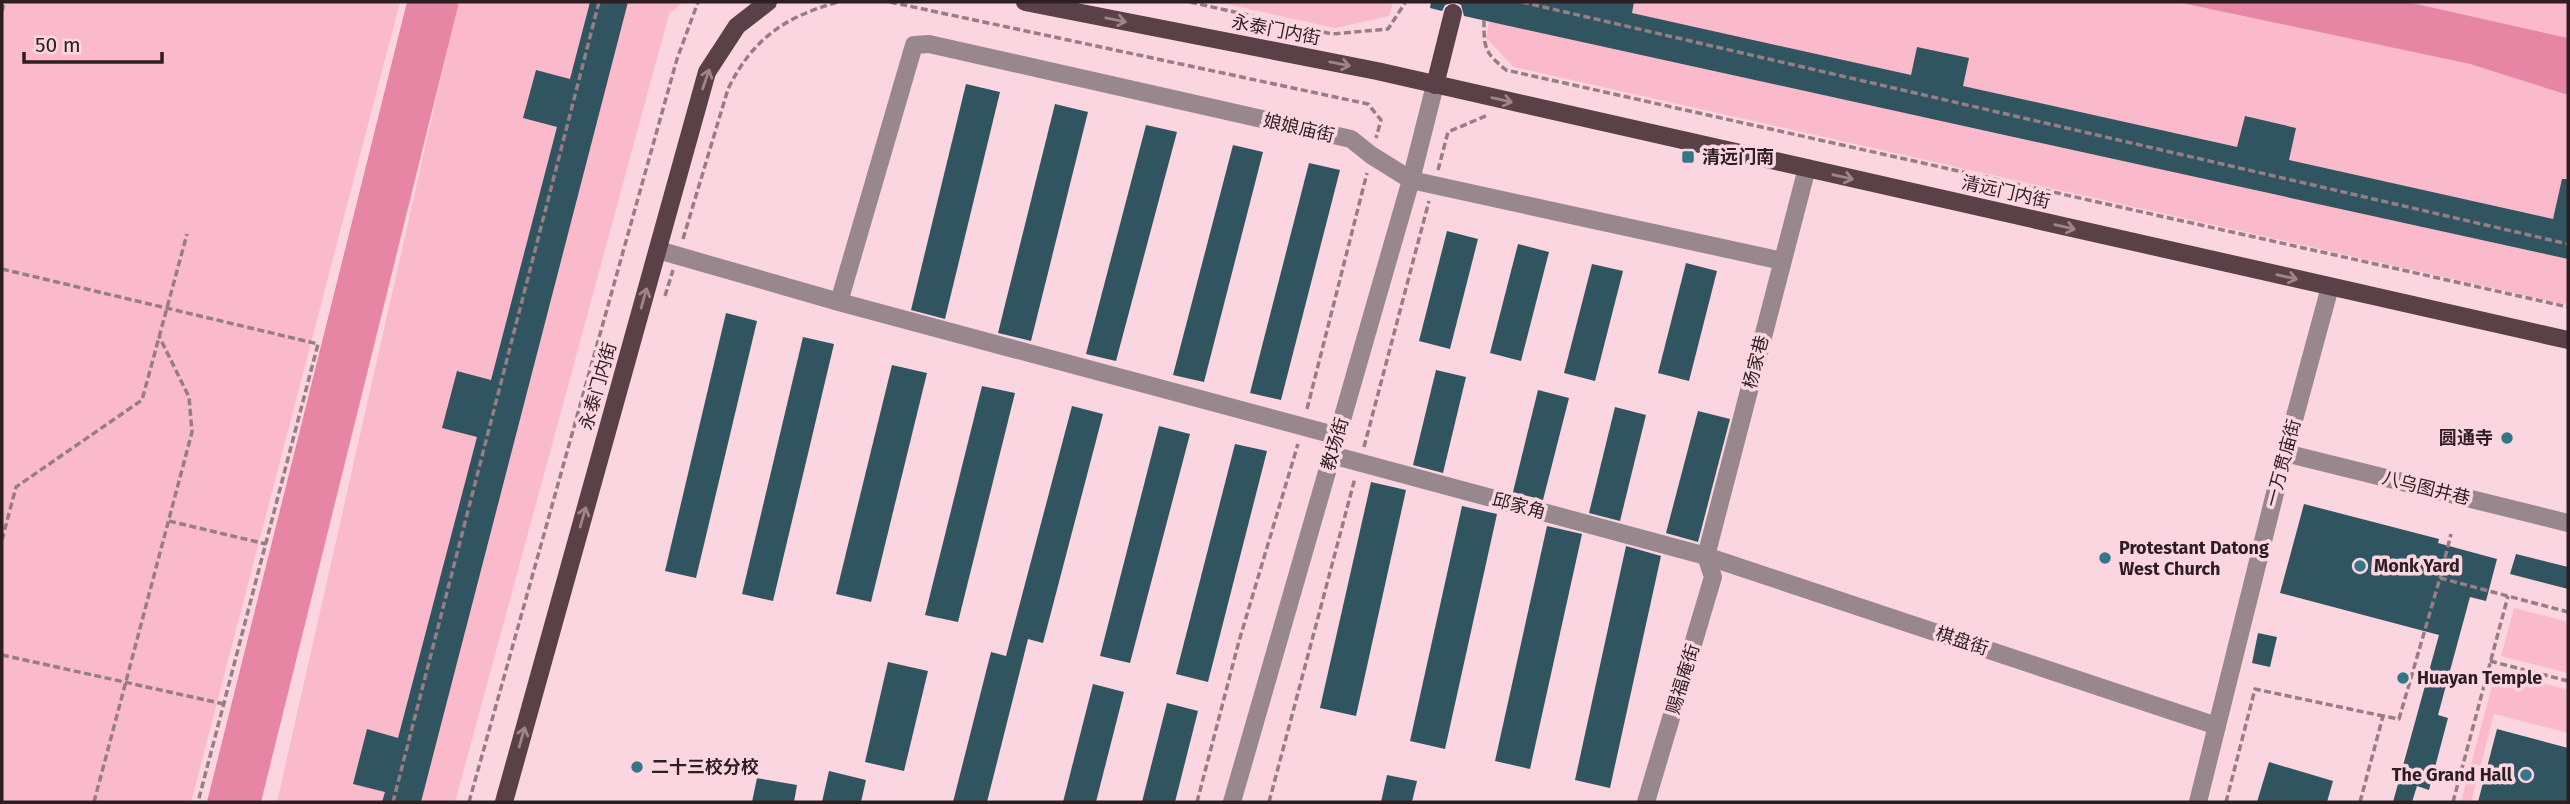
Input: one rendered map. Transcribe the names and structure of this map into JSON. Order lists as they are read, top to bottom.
{
  "streets": {
    "main road": ["永泰门内街", "清远门内街"],
    "street": [
      "娘娘庙街",
      "杨家巷",
      "教场街",
      "一万贯庙街",
      "八乌图井巷",
      "邱家角",
      "棋盘街",
      "赐福庵街"
    ]
  },
  "crossings": [
    ["永泰门内街", "清远门内街"],
    ["永泰门内街", "教场街"],
    ["娘娘庙街", "杨家巷"],
    ["娘娘庙街", "教场街"],
    ["清远门内街", "杨家巷"],
    ["清远门内街", "教场街"],
    ["清远门内街", "一万贯庙街"],
    ["杨家巷", "邱家角"],
    ["杨家巷", "棋盘街"],
    ["杨家巷", "赐福庵街"],
    ["教场街", "邱家角"],
    ["一万贯庙街", "八乌图井巷"],
    ["一万贯庙街", "棋盘街"],
    ["邱家角", "棋盘街"],
    ["邱家角", "赐福庵街"],
    ["棋盘街", "赐福庵街"]
  ],
  "one_way": ["清远门内街"],
  "places": {
    "transit": ["清远门南"],
    "other": [
      "圆通寺",
      "Protestant Datong West Church",
      "Monk Yard",
      "Huayan Temple",
      "二十三校分校",
      "The Grand Hall"
    ]
  },
  "scale_bar": "50 m"
}
